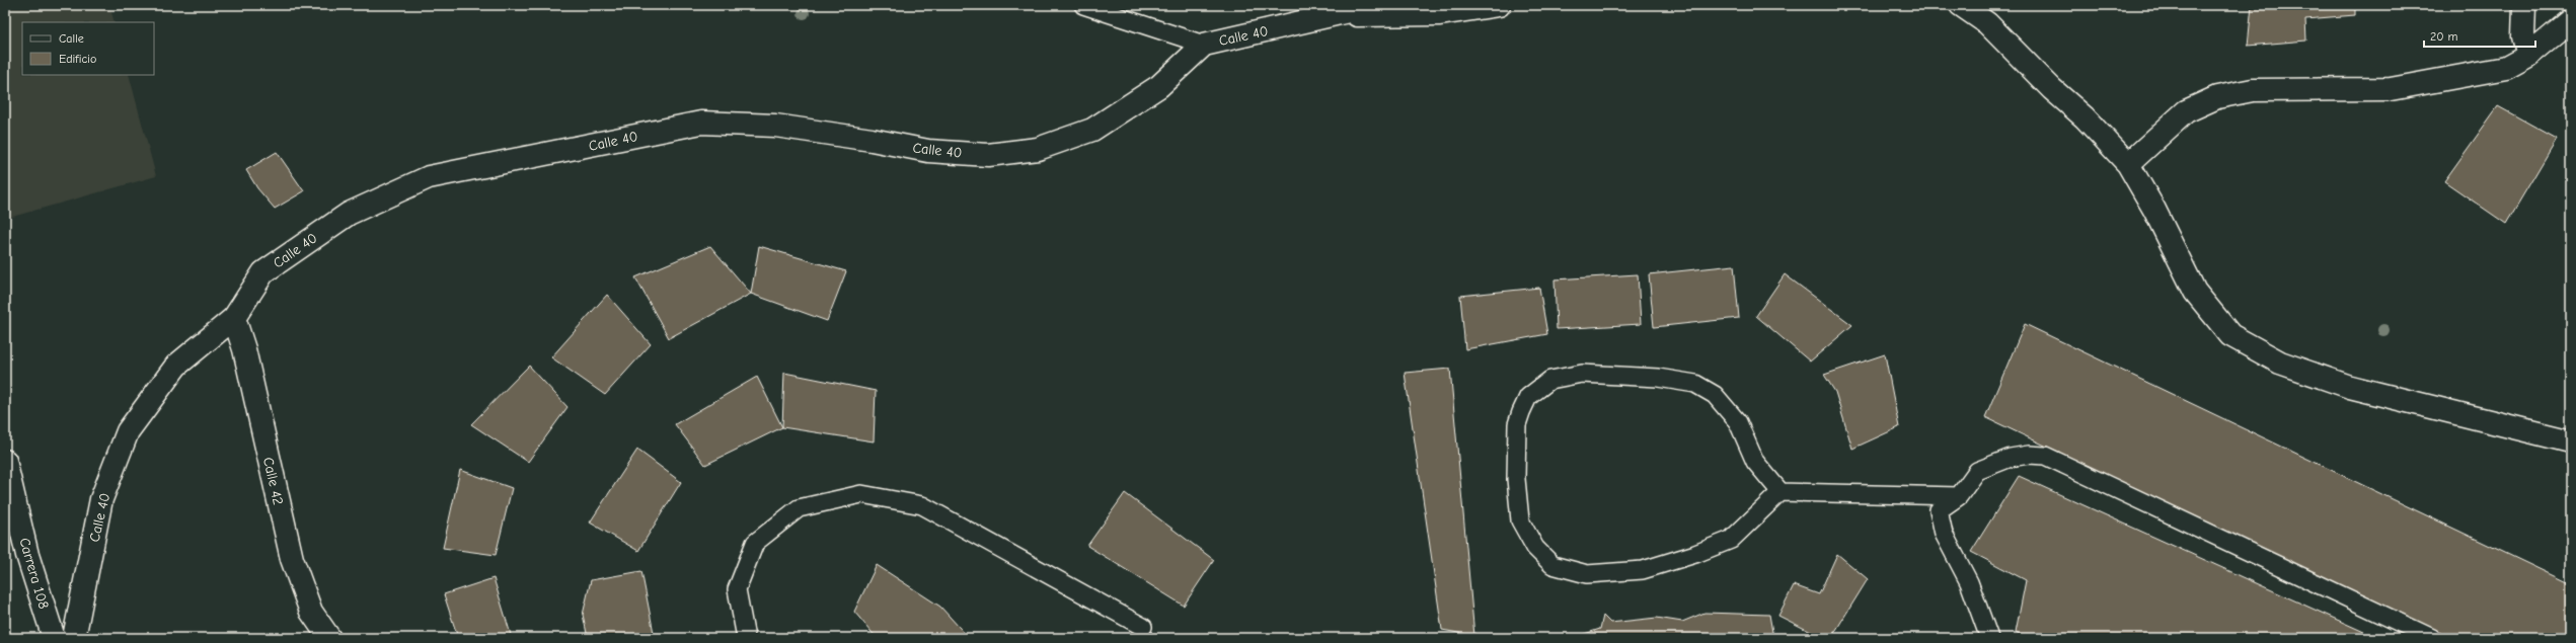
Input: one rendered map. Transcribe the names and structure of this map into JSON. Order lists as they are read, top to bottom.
{
  "streets": {
    "street": ["Calle 40", "Calle 42", "Carrera 108"]
  },
  "crossings": [
    ["Calle 40", "Calle 42"]
  ],
  "legend": ["Calle", "Edificio"],
  "scale_bar": "20 m"
}
